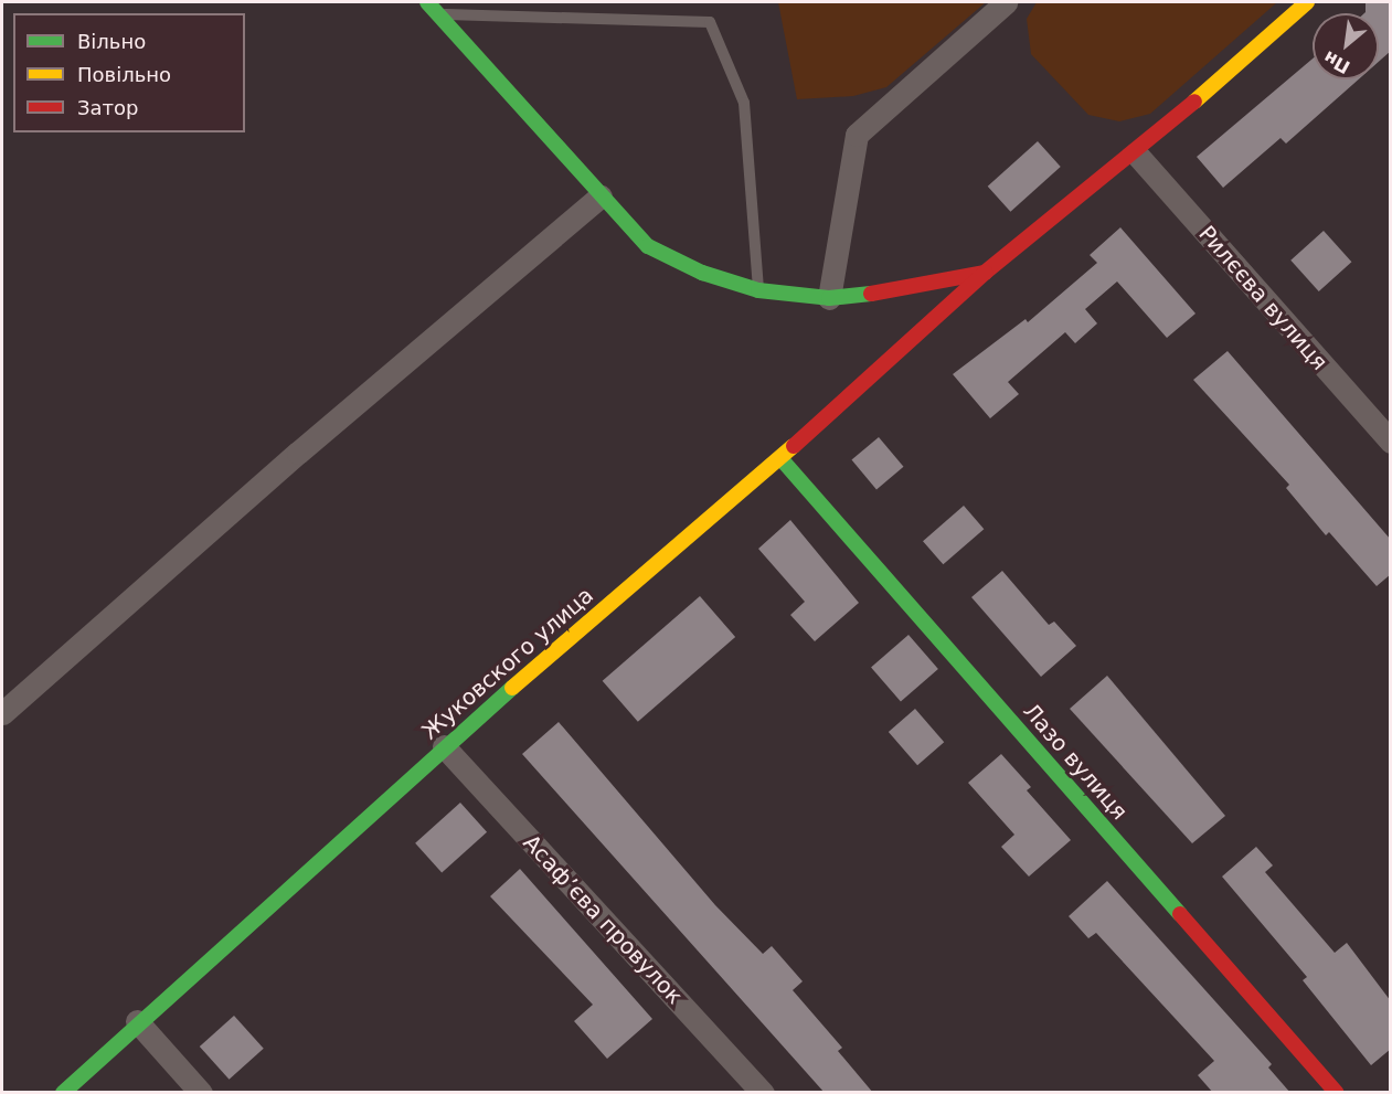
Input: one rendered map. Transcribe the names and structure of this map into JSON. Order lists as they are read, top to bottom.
{
  "streets": {
    "street": [
      "Рилєєва вулиця",
      "Жуковского улица",
      "Лазо вулиця",
      "Асаф’єва провулок"
    ]
  },
  "crossings": [
    ["Рилєєва вулиця", "Жуковского улица"],
    ["Жуковского улица", "Лазо вулиця"],
    ["Жуковского улица", "Асаф’єва провулок"]
  ],
  "legend": ["Вільно", "Повільно", "Затор"],
  "north": "bottom left"
}
